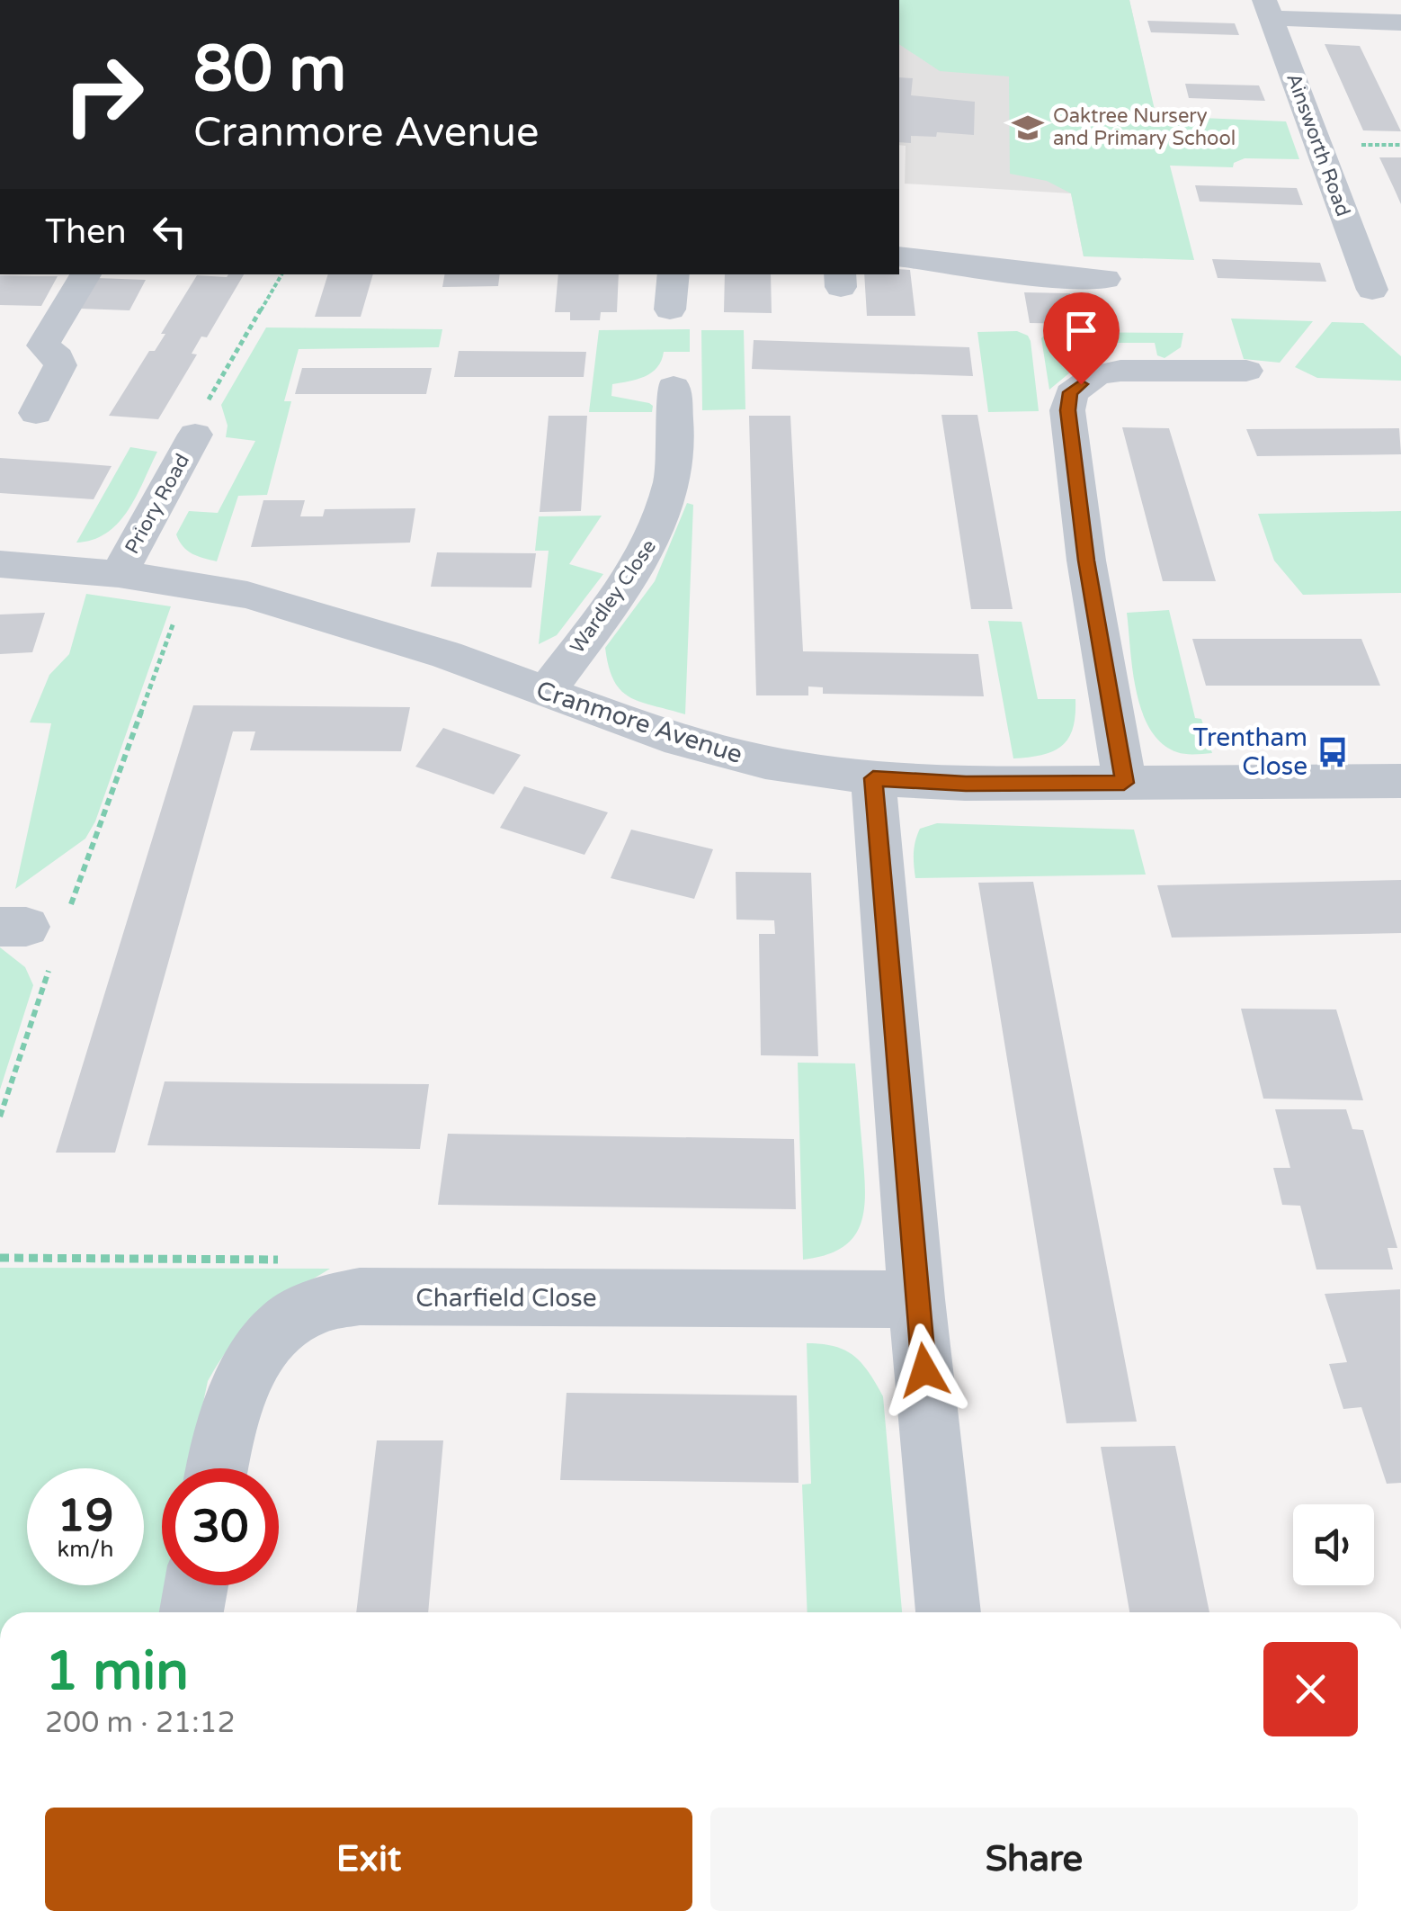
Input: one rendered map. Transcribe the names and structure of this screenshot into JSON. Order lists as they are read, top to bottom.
{
  "streets": {
    "street": [
      "Ainsworth Road",
      "Priory Road",
      "Wardley Close",
      "Cranmore Avenue",
      "Charfield Close"
    ]
  },
  "crossings": [
    ["Priory Road", "Cranmore Avenue"],
    ["Wardley Close", "Cranmore Avenue"]
  ],
  "places": {
    "school or university": ["Oaktree Nursery and Primary School"],
    "bus stop": ["Trentham Close"]
  },
  "page": {
    "turn": ["80 m", "Cranmore Avenue"],
    "then": "Then",
    "speed": "19 km/h",
    "limit": "30",
    "heading": ["1 min", "200 m · 21:12"],
    "buttons": ["Exit", "Share"]
  }
}
